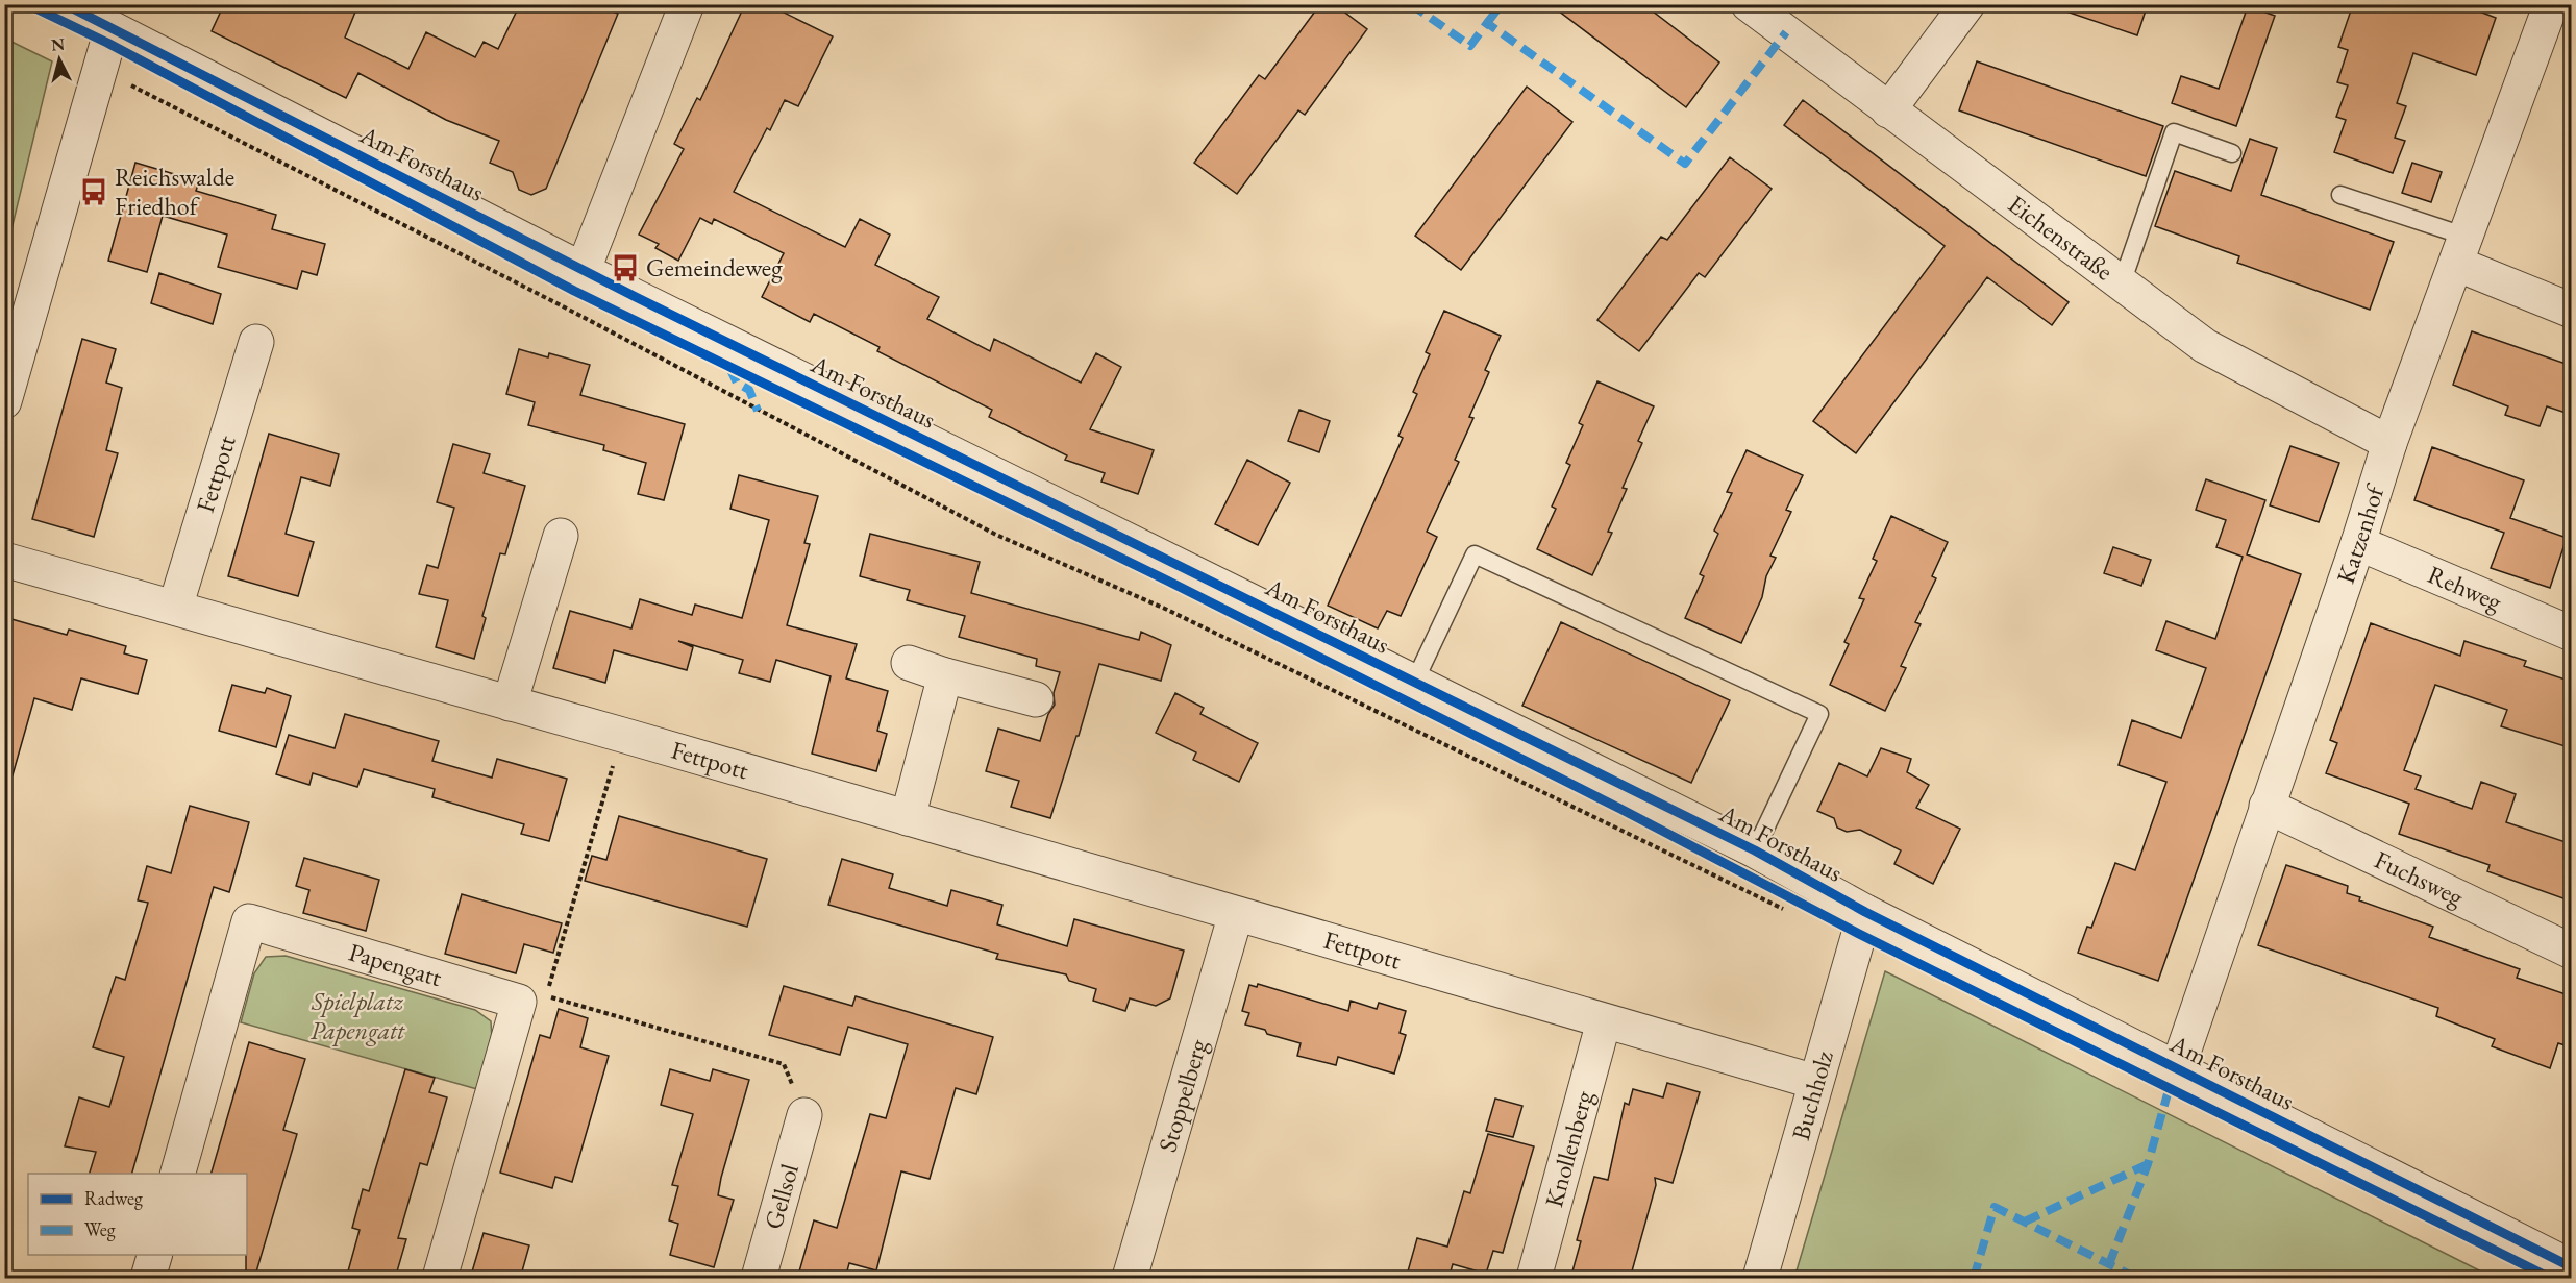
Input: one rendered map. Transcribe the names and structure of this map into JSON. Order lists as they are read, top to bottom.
{
  "streets": {
    "street": [
      "Am Forsthaus",
      "Eichenstraße",
      "Fettpott",
      "Katzenhof",
      "Rehweg",
      "Fuchsweg",
      "Papengatt",
      "Buchholz",
      "Stoppelberg",
      "Knollenberg",
      "Gellsol"
    ]
  },
  "crossings": [
    ["Am Forsthaus", "Katzenhof"],
    ["Am Forsthaus", "Buchholz"],
    ["Eichenstraße", "Katzenhof"],
    ["Fettpott", "Buchholz"],
    ["Fettpott", "Stoppelberg"],
    ["Fettpott", "Knollenberg"],
    ["Katzenhof", "Rehweg"],
    ["Katzenhof", "Fuchsweg"]
  ],
  "parks": ["Spielplatz Papengatt"],
  "places": {
    "bus stop": ["Reichswalde Friedhof", "Gemeindeweg"]
  },
  "legend": ["Radweg", "Weg"],
  "north": "top"
}
